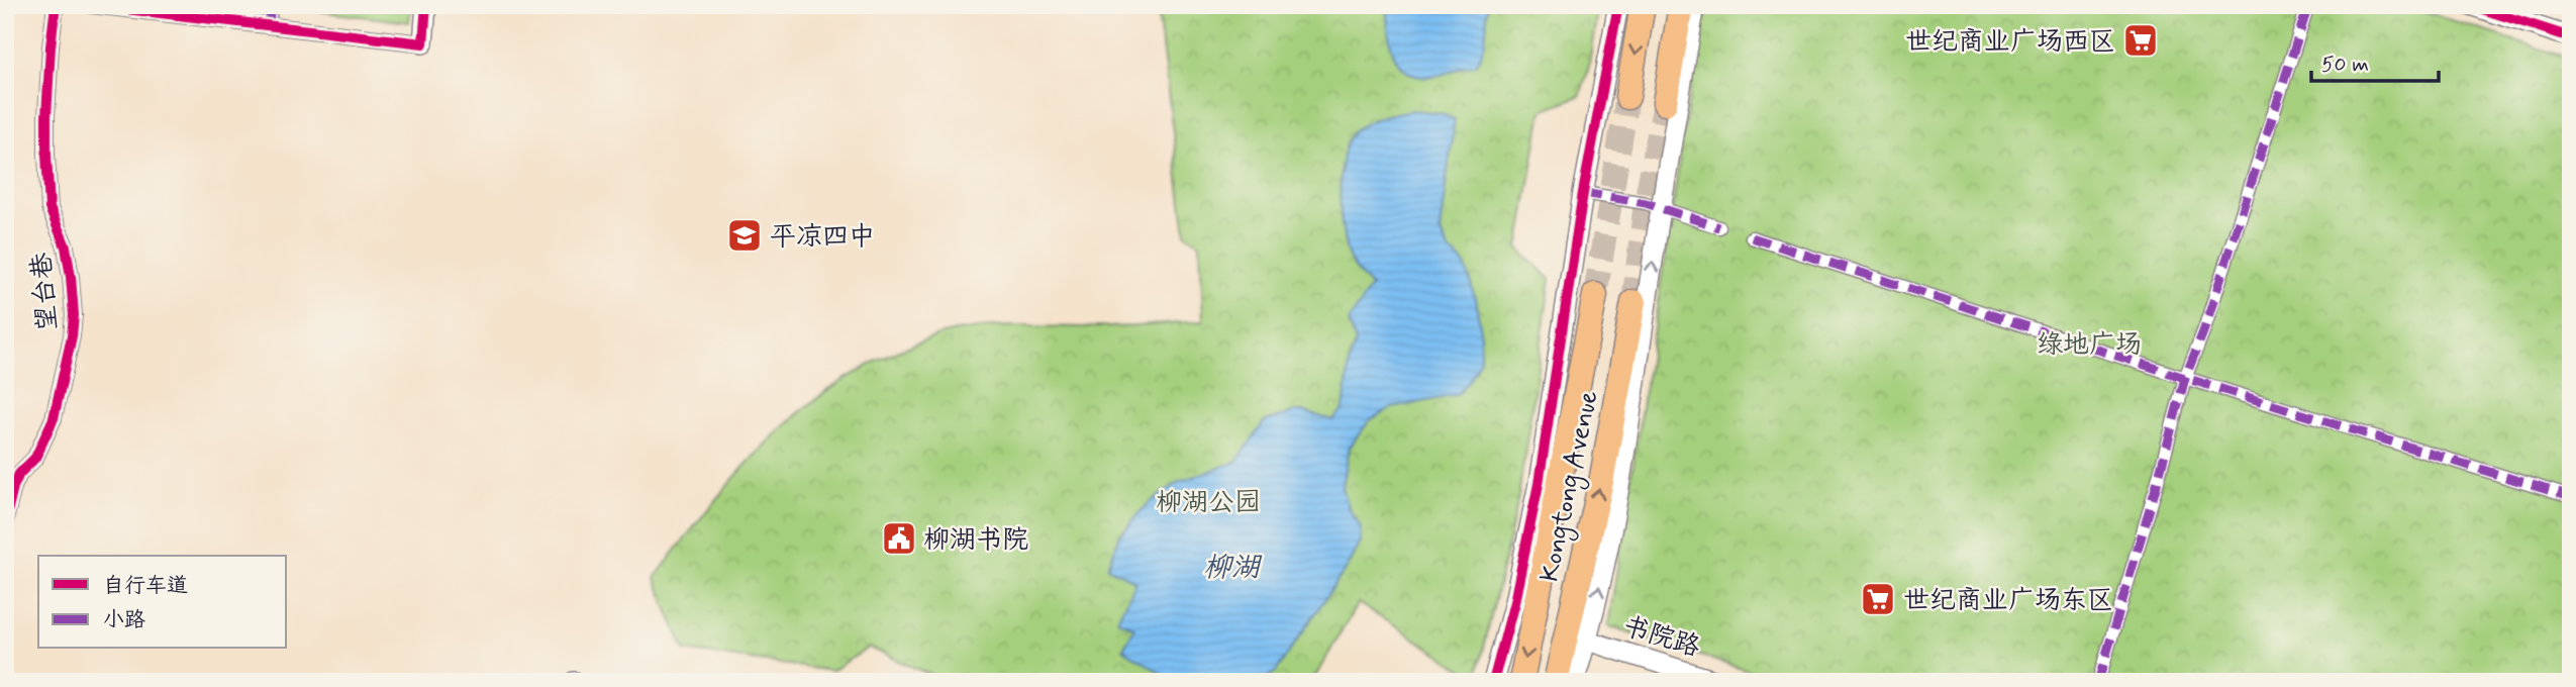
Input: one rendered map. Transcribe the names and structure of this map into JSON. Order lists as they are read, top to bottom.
{
  "streets": {
    "main road": ["Kongtong Avenue"],
    "street": ["望台巷", "书院路"]
  },
  "water": ["柳湖"],
  "parks": ["绿地广场", "柳湖公园"],
  "places": {
    "supermarket": ["世纪商业广场西区", "世纪商业广场东区"],
    "school or university": ["平凉四中"],
    "public building": ["柳湖书院"]
  },
  "legend": ["自行车道", "小路"],
  "scale_bar": "50 m"
}
